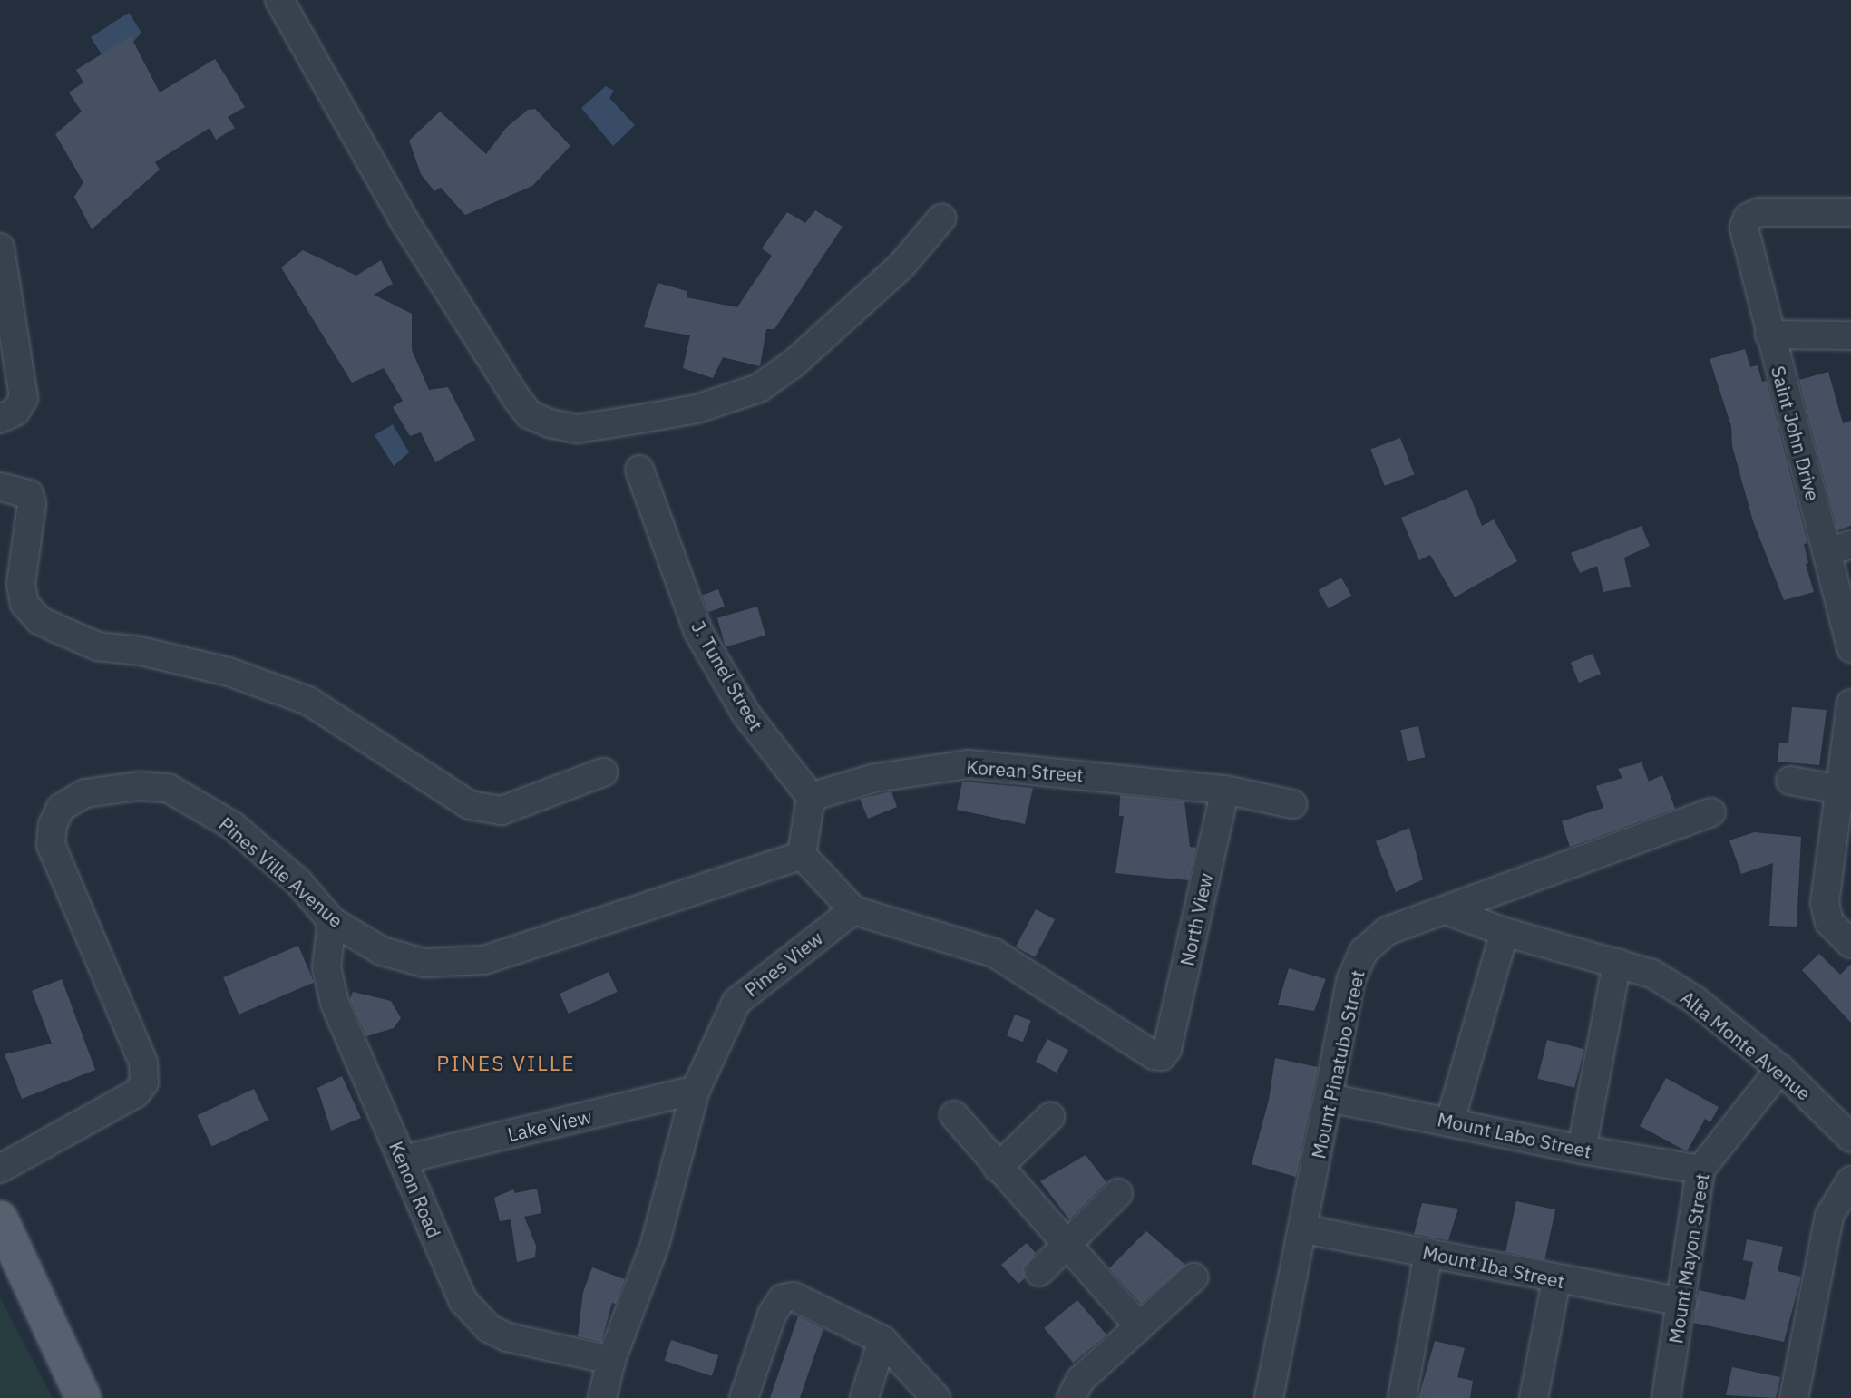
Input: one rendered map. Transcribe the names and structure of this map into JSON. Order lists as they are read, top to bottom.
{
  "streets": {
    "street": [
      "Saint John Drive",
      "J. Tunel Street",
      "Korean Street",
      "Pines Ville Avenue",
      "North View",
      "Pines View",
      "Alta Monte Avenue",
      "Mount Pinatubo Street",
      "Lake View",
      "Mount Labo Street",
      "Kenon Road",
      "Mount Mayon Street",
      "Mount Iba Street"
    ]
  },
  "crossings": [
    ["J. Tunel Street", "Korean Street"],
    ["Korean Street", "North View"],
    ["Pines Ville Avenue", "Kenon Road"],
    ["North View", "Pines View"],
    ["Pines View", "Lake View"],
    ["Pines View", "Kenon Road"],
    ["Alta Monte Avenue", "Mount Pinatubo Street"],
    ["Alta Monte Avenue", "Mount Mayon Street"],
    ["Mount Pinatubo Street", "Mount Labo Street"],
    ["Mount Pinatubo Street", "Mount Iba Street"],
    ["Lake View", "Kenon Road"],
    ["Mount Labo Street", "Mount Mayon Street"],
    ["Mount Mayon Street", "Mount Iba Street"]
  ],
  "districts": ["PINES VILLE"]
}
